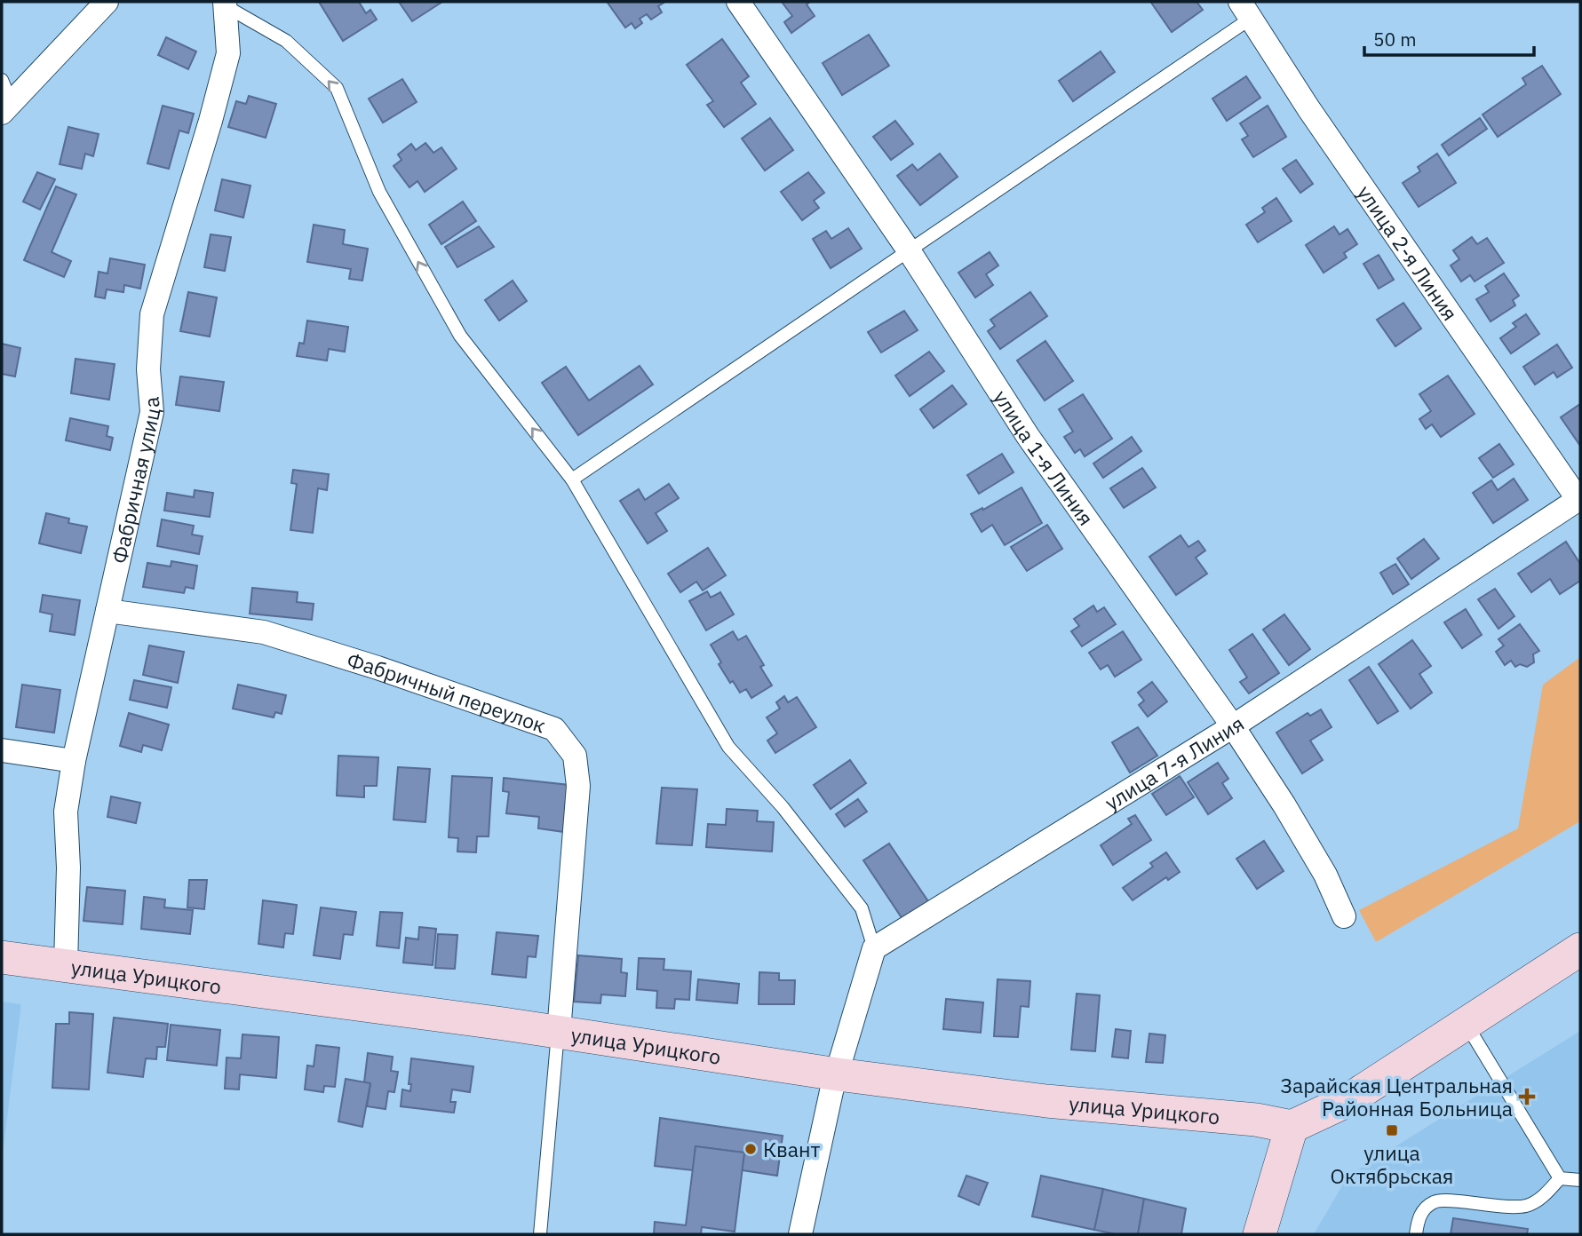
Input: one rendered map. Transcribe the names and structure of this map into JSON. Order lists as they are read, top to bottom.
{
  "streets": {
    "main road": ["улица Урицкого"],
    "street": [
      "улица 2-я Линия",
      "улица 1-я Линия",
      "Фабричная улица",
      "Фабричный переулок",
      "улица 7-я Линия"
    ]
  },
  "crossings": [
    ["улица 2-я Линия", "улица 7-я Линия"],
    ["улица 1-я Линия", "улица 7-я Линия"],
    ["Фабричная улица", "Фабричный переулок"],
    ["Фабричная улица", "улица Урицкого"],
    ["Фабричный переулок", "улица Урицкого"]
  ],
  "places": {
    "health": ["Зарайская Центральная Районная Больница"],
    "transit": ["улица Октябрьская"],
    "other": ["Квант"]
  },
  "scale_bar": "50 m"
}
